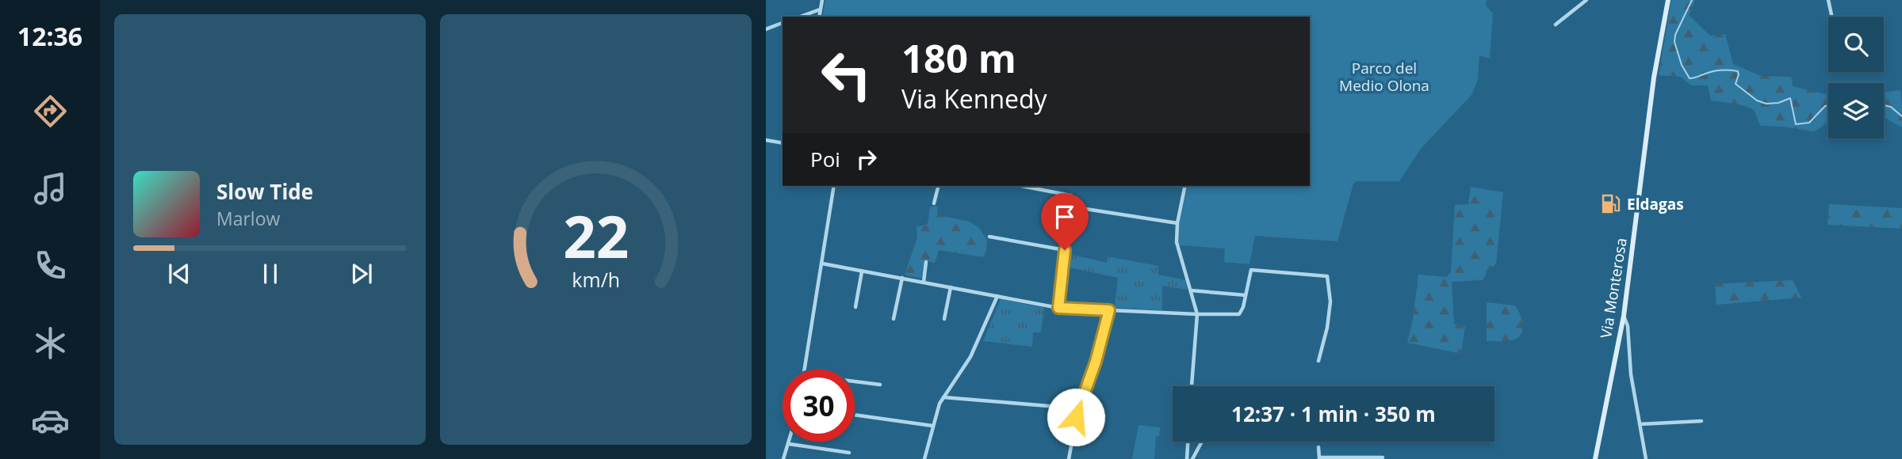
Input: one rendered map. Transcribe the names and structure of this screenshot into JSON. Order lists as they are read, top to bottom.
{
  "streets": {
    "main road": ["Via Monterosa"]
  },
  "parks": ["Parco del Medio Olona"],
  "places": {
    "fuel station": ["Eldagas"]
  },
  "page": {
    "tabs": "12:36",
    "turn": ["180 m", "Via Kennedy"],
    "then": "Poi",
    "song": ["Slow Tide", "Marlow"],
    "limit": "30",
    "trip": "12:37 · 1 min · 350 m",
    "gauge": ["22", "km/h"]
  }
}
